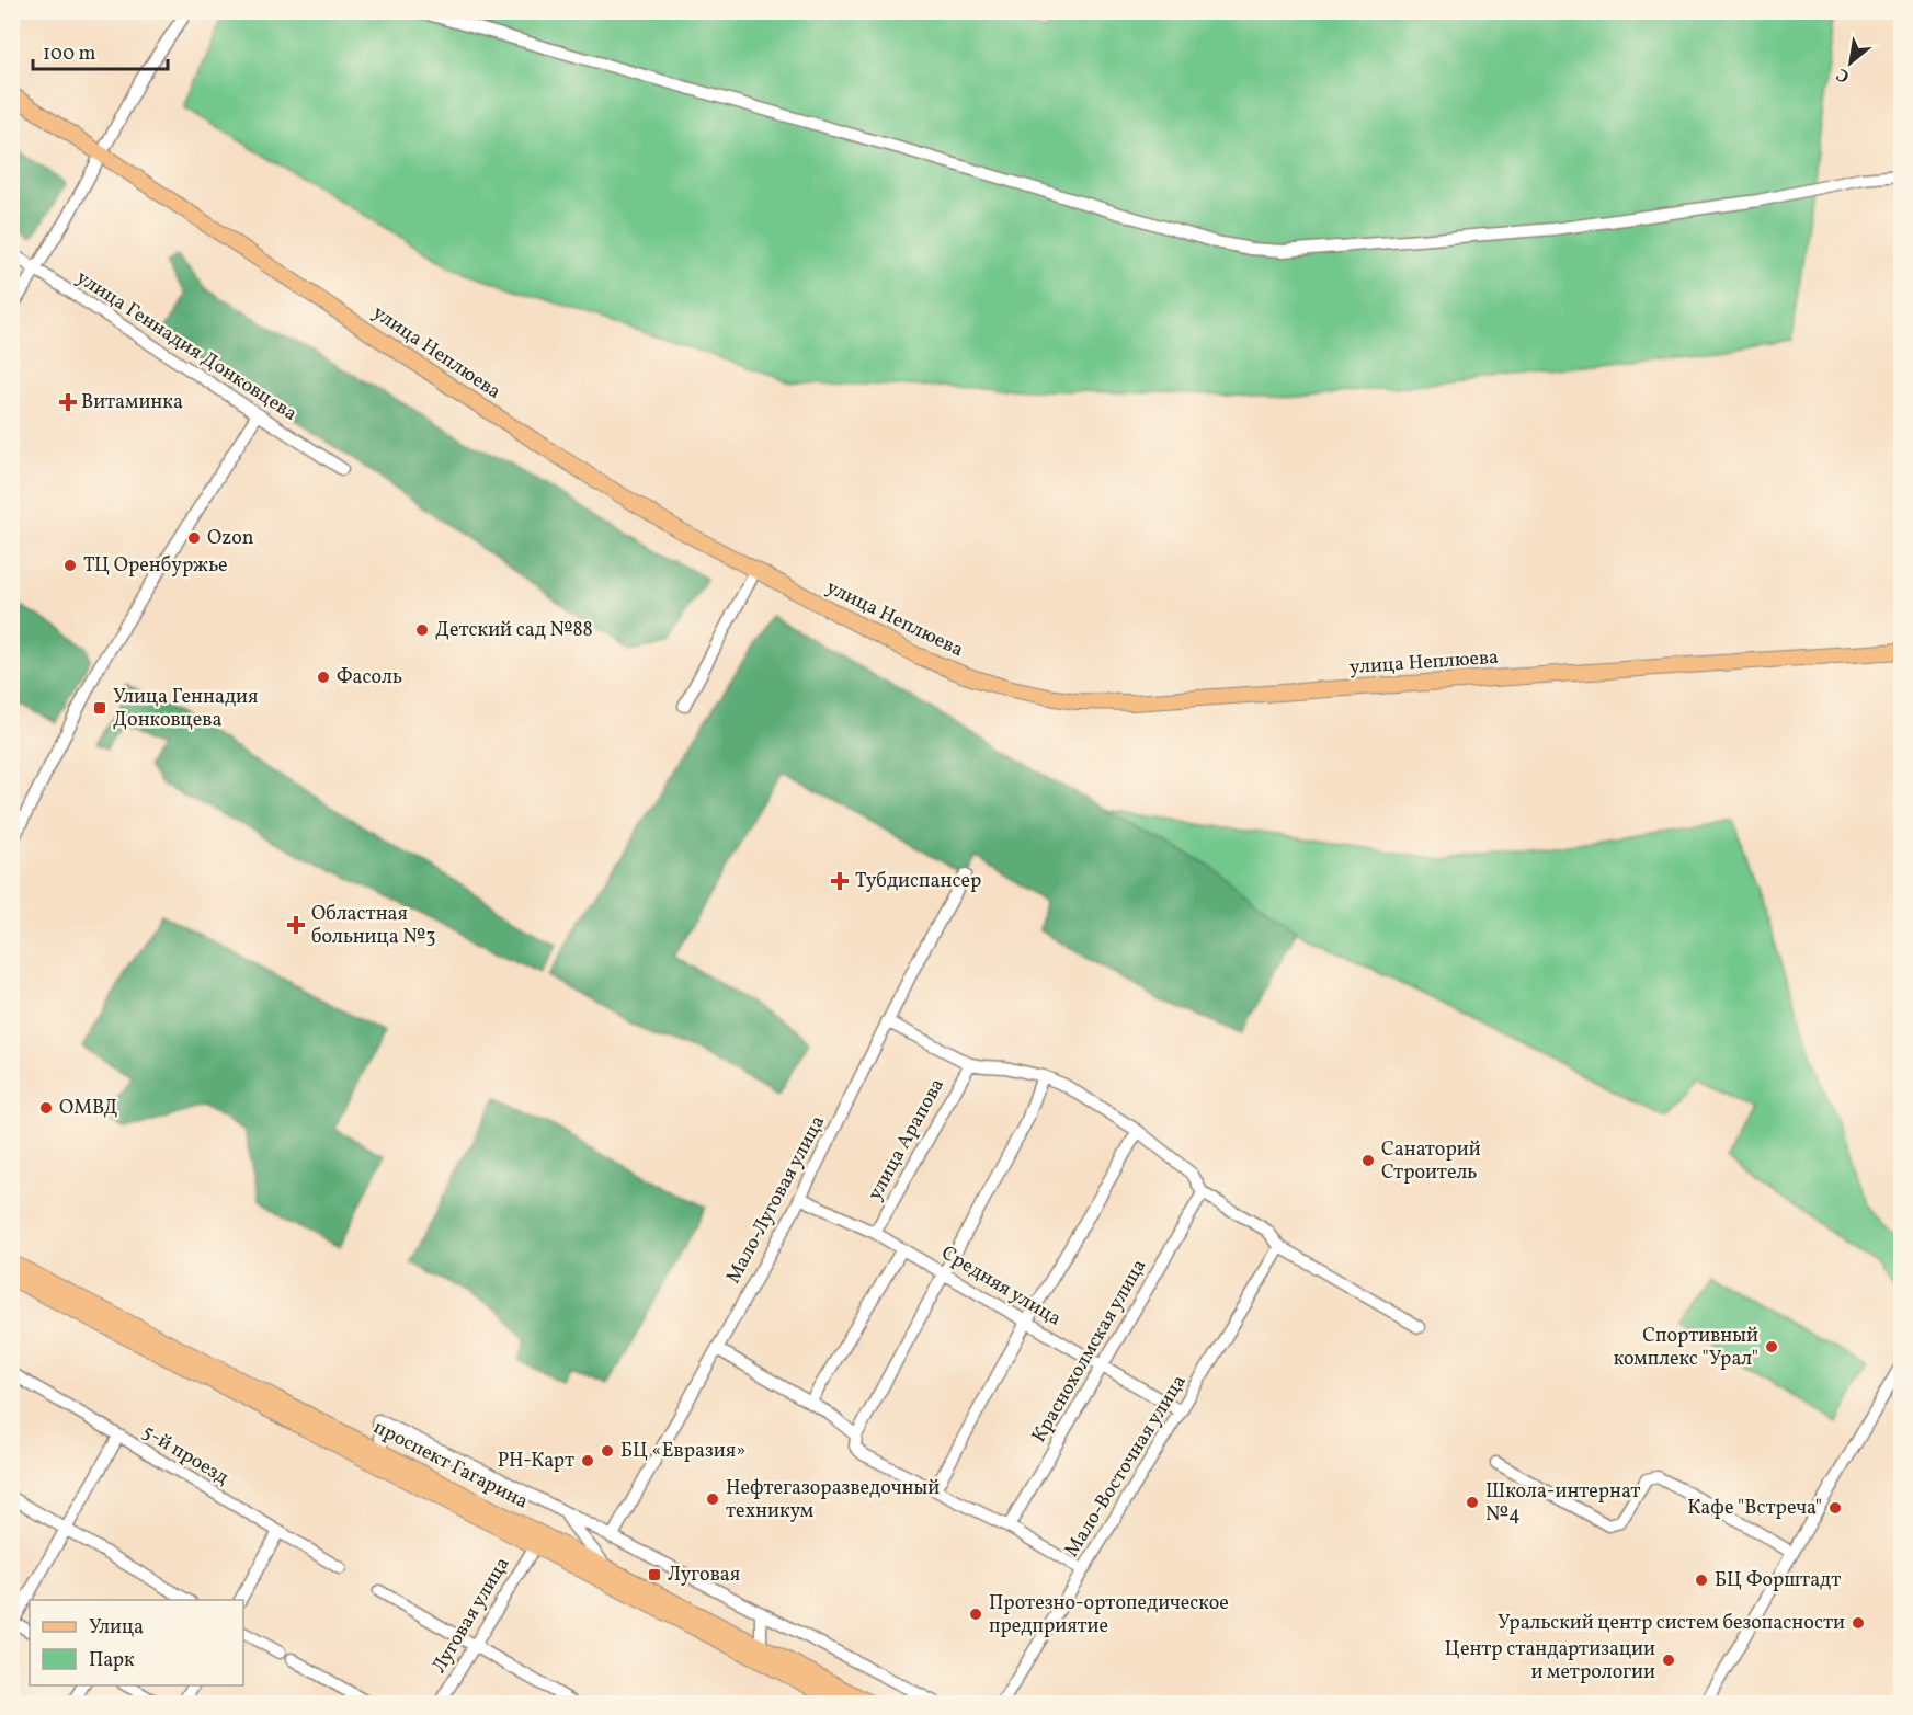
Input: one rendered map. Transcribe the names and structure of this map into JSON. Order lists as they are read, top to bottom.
{
  "streets": {
    "main road": ["улица Неплюева", "проспект Гагарина"],
    "street": [
      "улица Геннадия Донковцева",
      "улица Арапова",
      "Мало-Луговая улица",
      "Средняя улица",
      "Краснохолмская улица",
      "5-й проезд",
      "Мало-Восточная улица",
      "Луговая улица"
    ]
  },
  "crossings": [
    ["улица Арапова", "Средняя улица"],
    ["Мало-Луговая улица", "Средняя улица"],
    ["Средняя улица", "Краснохолмская улица"],
    ["Средняя улица", "Мало-Восточная улица"],
    ["проспект Гагарина", "Луговая улица"]
  ],
  "places": {
    "health": ["Витаминка", "Тубдиспансер", "Областная больница №3"],
    "other": [
      "Ozon",
      "ТЦ Оренбуржье",
      "Детский сад №88",
      "Фасоль",
      "ОМВД",
      "Санаторий Строитель",
      "Спортивный комплекс \"Урал\"",
      "БЦ «Евразия»",
      "РН-Карт",
      "Нефтегазоразведочный техникум",
      "Школа-интернат №4",
      "Кафе \"Встреча\"",
      "БЦ Форштадт",
      "Протезно-ортопедическое предприятие",
      "Уральский центр систем безопасности",
      "Центр стандартизации и метрологии"
    ],
    "transit": ["Улица Геннадия Донковцева", "Луговая"]
  },
  "legend": ["Улица", "Парк"],
  "scale_bar": "100 m",
  "north": "bottom left"
}
